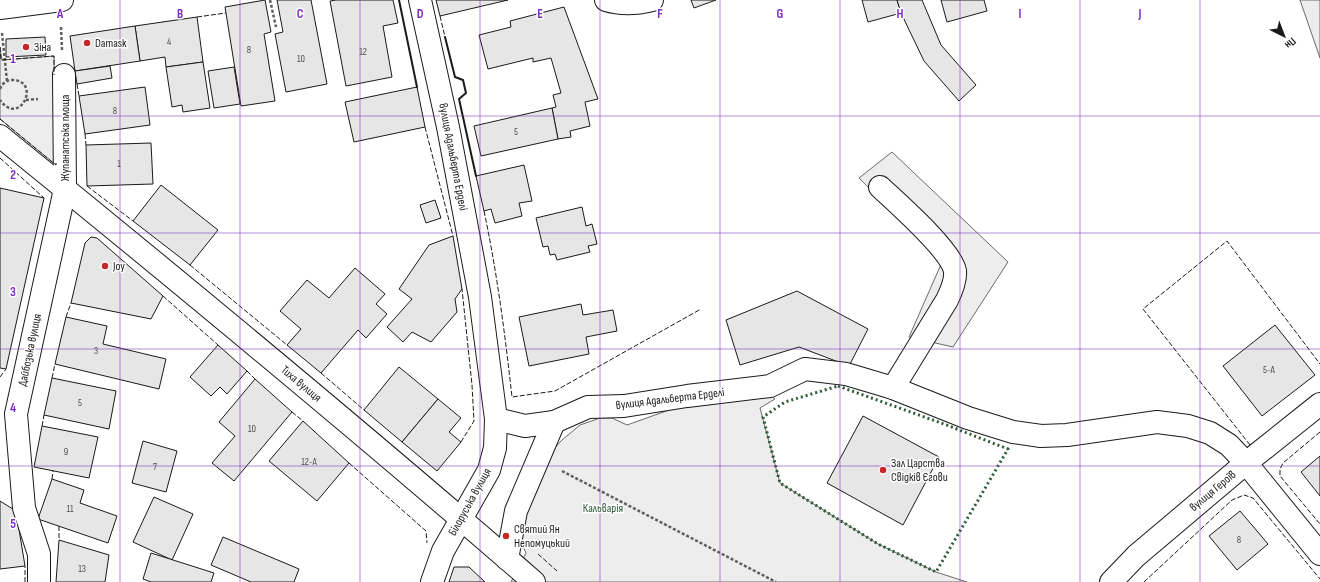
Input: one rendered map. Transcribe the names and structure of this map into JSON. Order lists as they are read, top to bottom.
{
  "streets": {
    "street": [
      "Жупанатська площа",
      "вулиця Адальберта Ерделі",
      "Дайбозька вулиця",
      "Тиха вулиця",
      "вулиця Героїв",
      "Білоруська вулиця"
    ]
  },
  "crossings": [
    ["Жупанатська площа", "Дайбозька вулиця"],
    ["Жупанатська площа", "Тиха вулиця"],
    ["вулиця Адальберта Ерделі", "вулиця Героїв"],
    ["вулиця Адальберта Ерделі", "Білоруська вулиця"],
    ["Дайбозька вулиця", "Тиха вулиця"],
    ["Тиха вулиця", "Білоруська вулиця"]
  ],
  "parks": ["Кальварія"],
  "places": [
    "Damask",
    "Зіна",
    "Joy",
    "Зал Царства Свідків Єгови",
    "Святий Ян Непомуцький"
  ],
  "house_numbers": [
    "4",
    "8",
    "12",
    "10",
    "8",
    "5",
    "1",
    "3",
    "5-А",
    "5",
    "10",
    "9",
    "12-А",
    "7",
    "11",
    "8",
    "13"
  ],
  "north": "bottom right",
  "grid": {
    "columns": [
      "A",
      "B",
      "C",
      "D",
      "E",
      "F",
      "G",
      "H",
      "I",
      "J"
    ],
    "rows": [
      "1",
      "2",
      "3",
      "4",
      "5"
    ]
  }
}
